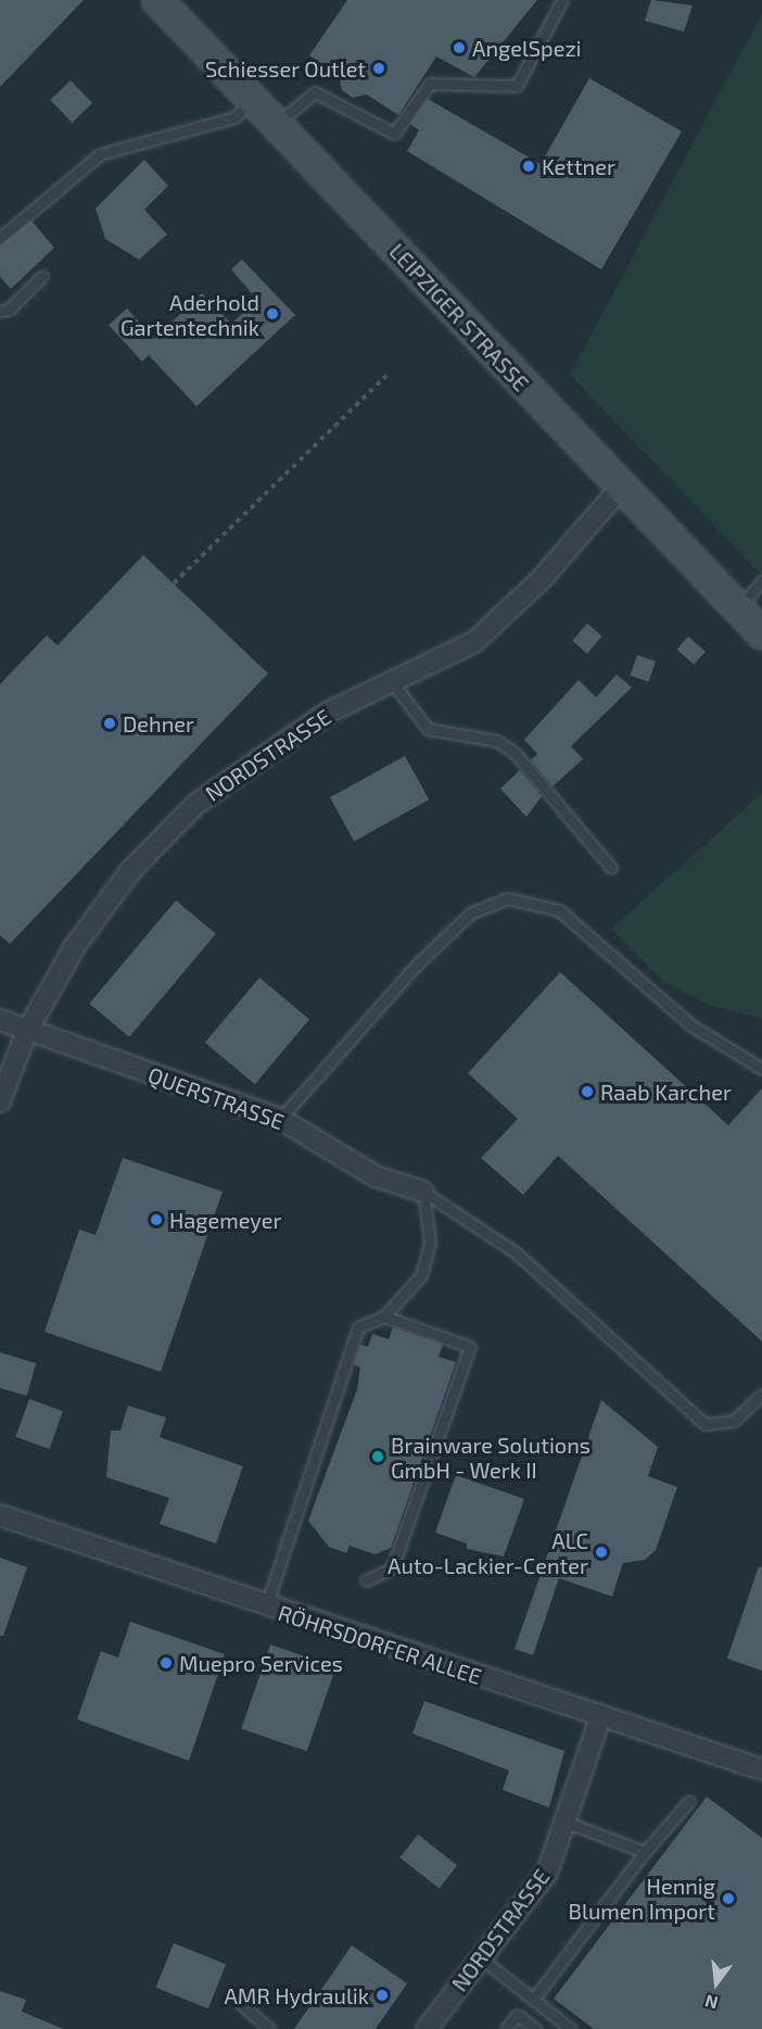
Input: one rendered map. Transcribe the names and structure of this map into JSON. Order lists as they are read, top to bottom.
{
  "streets": {
    "main road": ["LEIPZIGER STRASSE"],
    "street": ["NORDSTRASSE", "QUERSTRASSE", "RÖHRSDORFER ALLEE"]
  },
  "crossings": [
    ["LEIPZIGER STRASSE", "NORDSTRASSE"],
    ["NORDSTRASSE", "QUERSTRASSE"],
    ["NORDSTRASSE", "RÖHRSDORFER ALLEE"]
  ],
  "places": [
    "AngelSpezi",
    "Schiesser Outlet",
    "Kettner",
    "Aderhold Gartentechnik",
    "Dehner",
    "Raab Karcher",
    "Hagemeyer",
    "Brainware Solutions GmbH - Werk II",
    "ALC Auto-Lackier-Center",
    "Muepro Services",
    "Hennig Blumen Import",
    "AMR Hydraulik"
  ],
  "north": "bottom"
}
